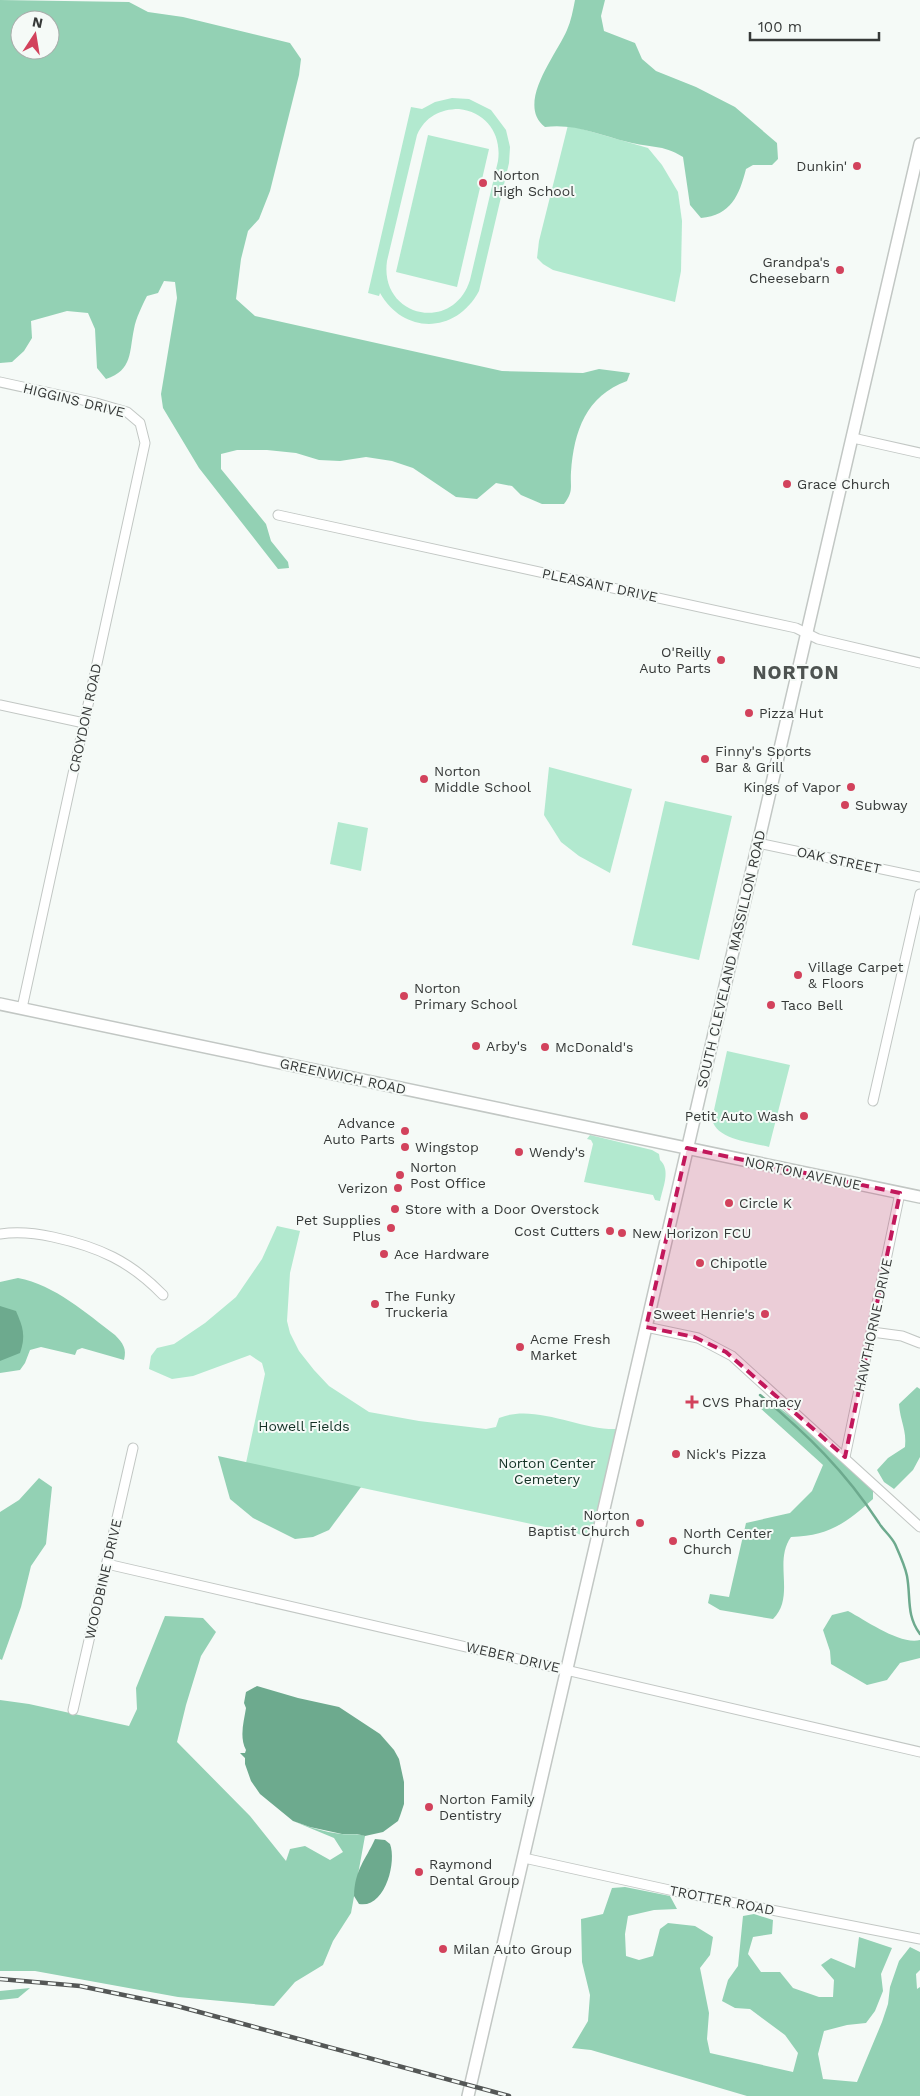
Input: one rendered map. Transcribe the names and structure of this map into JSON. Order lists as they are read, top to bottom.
{
  "streets": {
    "main road": ["SOUTH CLEVELAND MASSILLON ROAD", "GREENWICH ROAD", "NORTON AVENUE"],
    "street": [
      "HIGGINS DRIVE",
      "PLEASANT DRIVE",
      "CROYDON ROAD",
      "OAK STREET",
      "HAWTHORNE DRIVE",
      "WOODBINE DRIVE",
      "WEBER DRIVE",
      "TROTTER ROAD"
    ]
  },
  "crossings": [
    ["HIGGINS DRIVE", "CROYDON ROAD"],
    ["PLEASANT DRIVE", "SOUTH CLEVELAND MASSILLON ROAD"],
    ["CROYDON ROAD", "GREENWICH ROAD"],
    ["OAK STREET", "SOUTH CLEVELAND MASSILLON ROAD"],
    ["SOUTH CLEVELAND MASSILLON ROAD", "GREENWICH ROAD"],
    ["SOUTH CLEVELAND MASSILLON ROAD", "NORTON AVENUE"],
    ["SOUTH CLEVELAND MASSILLON ROAD", "WEBER DRIVE"],
    ["SOUTH CLEVELAND MASSILLON ROAD", "TROTTER ROAD"],
    ["GREENWICH ROAD", "NORTON AVENUE"],
    ["NORTON AVENUE", "HAWTHORNE DRIVE"],
    ["WOODBINE DRIVE", "WEBER DRIVE"]
  ],
  "districts": ["NORTON"],
  "parks": ["Howell Fields", "Norton Center Cemetery"],
  "places": {
    "other": [
      "Dunkin'",
      "Norton High School",
      "Grandpa's Cheesebarn",
      "Grace Church",
      "O'Reilly Auto Parts",
      "Pizza Hut",
      "Finny's Sports Bar & Grill",
      "Norton Middle School",
      "Kings of Vapor",
      "Subway",
      "Village Carpet & Floors",
      "Norton Primary School",
      "Taco Bell",
      "Arby's",
      "McDonald's",
      "Petit Auto Wash",
      "Advance Auto Parts",
      "Wingstop",
      "Wendy's",
      "Norton Post Office",
      "Verizon",
      "Circle K",
      "Store with a Door Overstock",
      "Pet Supplies Plus",
      "Cost Cutters",
      "New Horizon FCU",
      "Ace Hardware",
      "Chipotle",
      "The Funky Truckeria",
      "Sweet Henrie's",
      "Acme Fresh Market",
      "Nick's Pizza",
      "Norton Baptist Church",
      "North Center Church",
      "Norton Family Dentistry",
      "Raymond Dental Group",
      "Milan Auto Group"
    ],
    "health": ["CVS Pharmacy"]
  },
  "scale_bar": "100 m",
  "north": "top"
}
